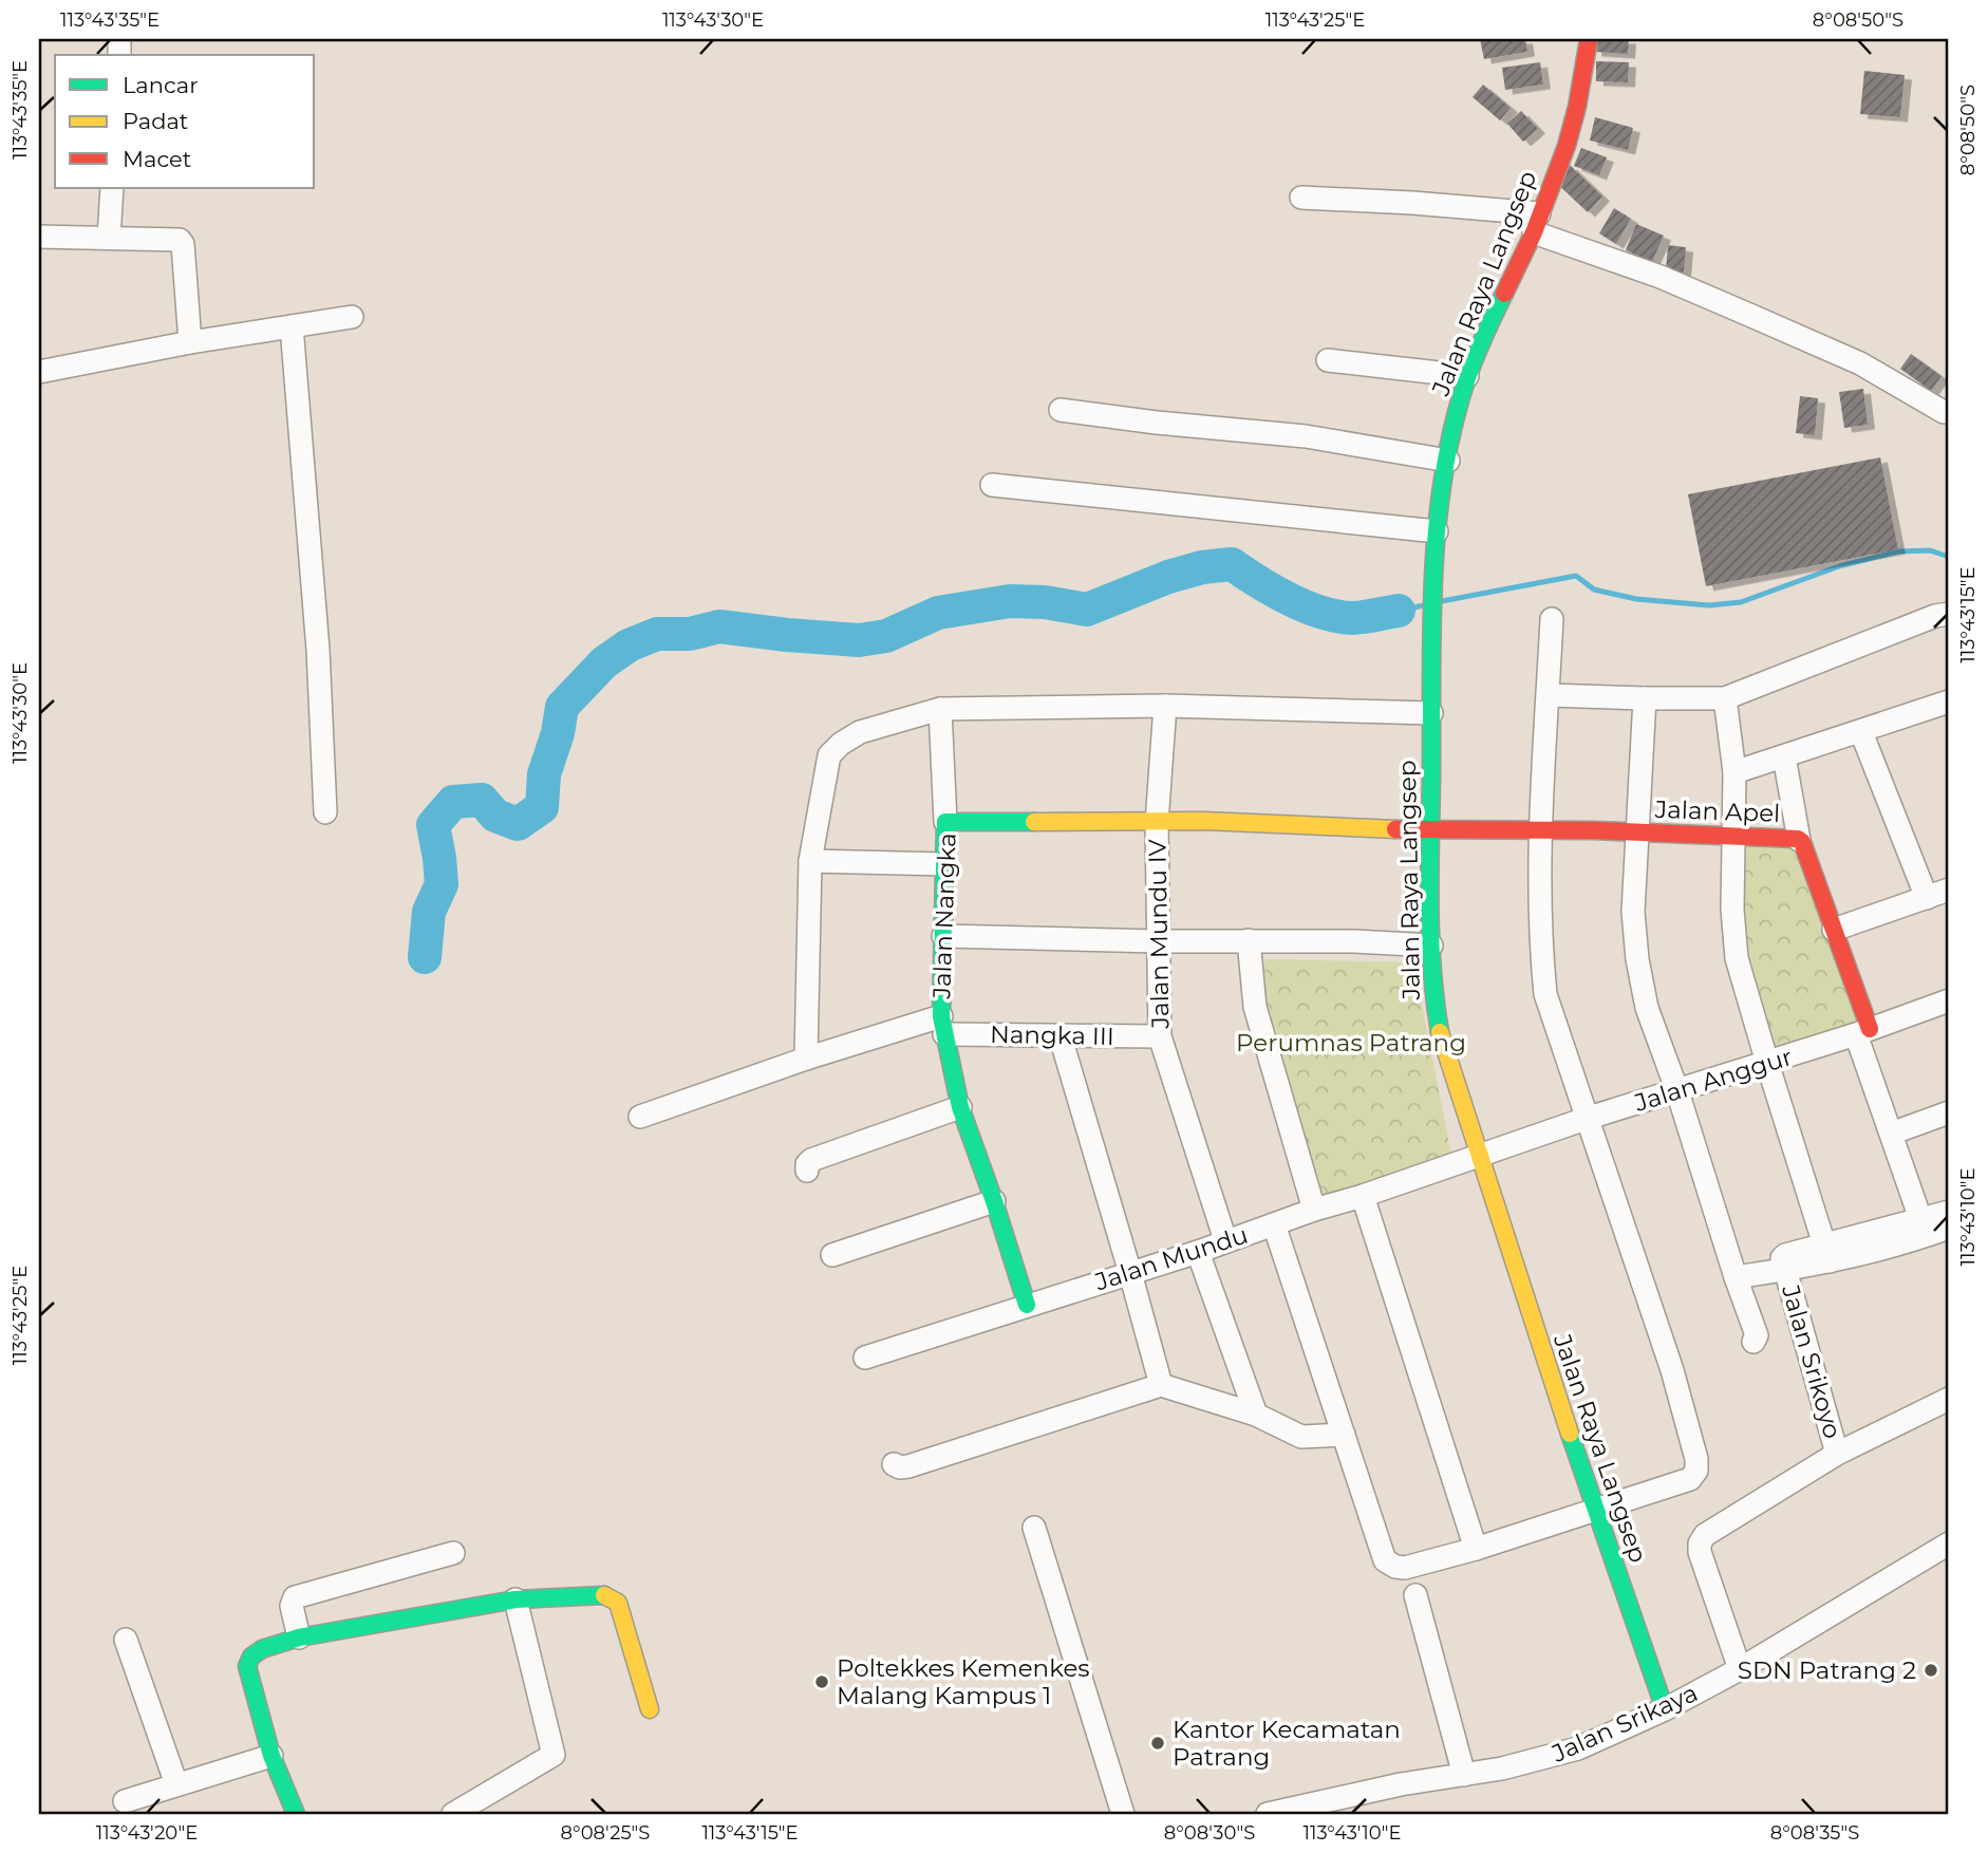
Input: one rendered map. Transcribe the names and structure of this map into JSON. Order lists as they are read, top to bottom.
{
  "streets": {
    "street": [
      "Jalan Raya Langsep",
      "Jalan Apel",
      "Jalan Nangka",
      "Jalan Mundu IV",
      "Nangka III",
      "Jalan Anggur",
      "Jalan Mundu",
      "Jalan Srikoyo",
      "Jalan Srikaya"
    ]
  },
  "crossings": [
    ["Jalan Raya Langsep", "Jalan Apel"],
    ["Jalan Raya Langsep", "Jalan Nangka"],
    ["Jalan Raya Langsep", "Jalan Anggur"],
    ["Jalan Raya Langsep", "Jalan Mundu"],
    ["Jalan Raya Langsep", "Jalan Srikaya"],
    ["Jalan Apel", "Jalan Nangka"],
    ["Jalan Apel", "Jalan Anggur"],
    ["Jalan Nangka", "Jalan Mundu IV"],
    ["Jalan Nangka", "Nangka III"],
    ["Jalan Nangka", "Jalan Mundu"],
    ["Jalan Mundu IV", "Nangka III"],
    ["Jalan Mundu IV", "Jalan Mundu"],
    ["Jalan Anggur", "Jalan Mundu"]
  ],
  "parks": ["Perumnas Patrang"],
  "places": ["SDN Patrang 2", "Poltekkes Kemenkes Malang Kampus 1", "Kantor Kecamatan Patrang"],
  "legend": ["Lancar", "Padat", "Macet"],
  "coordinates": [
    "113°43'35\"E",
    "113°43'30\"E",
    "113°43'25\"E",
    "8°08'50\"S",
    "113°43'15\"E",
    "113°43'10\"E",
    "113°43'20\"E",
    "8°08'25\"S",
    "8°08'30\"S",
    "8°08'35\"S"
  ]
}
